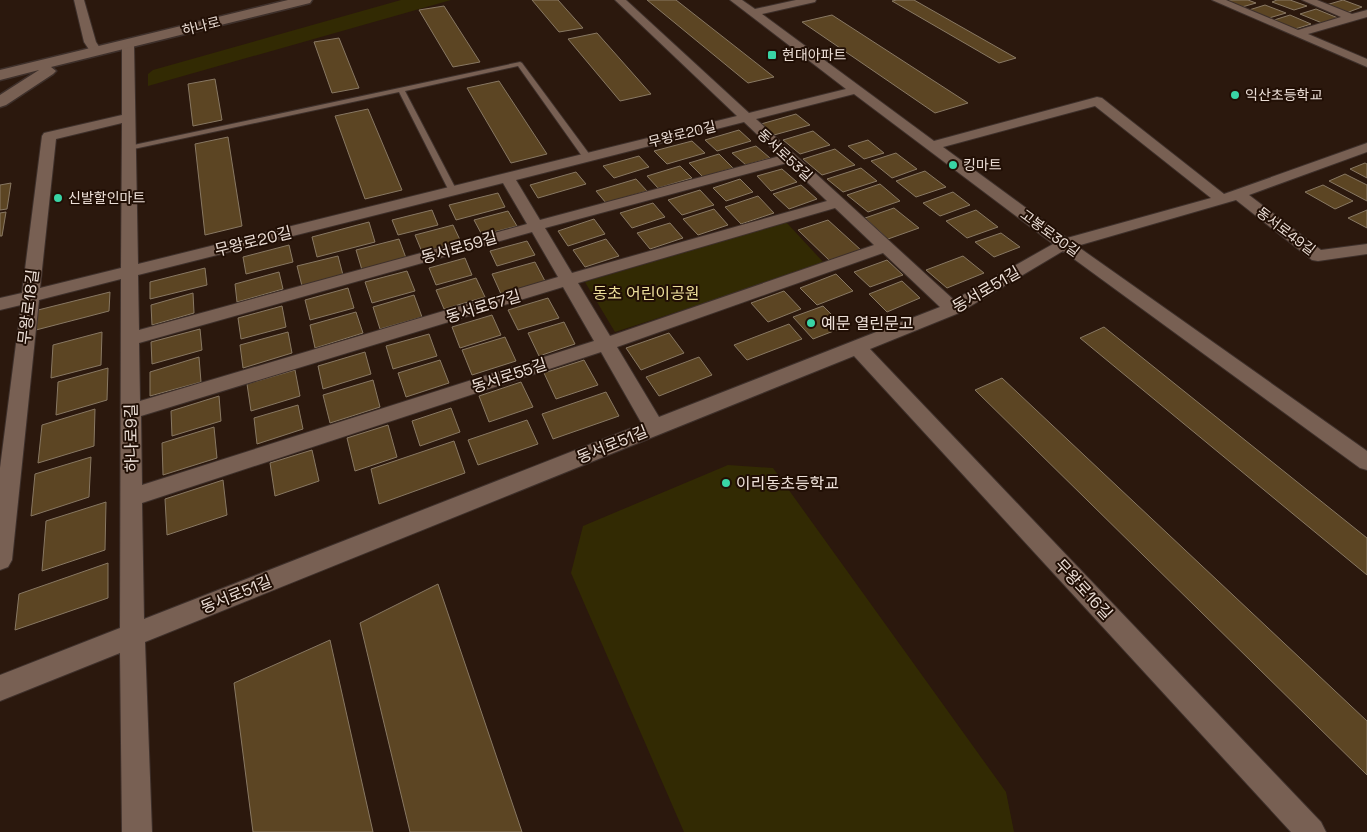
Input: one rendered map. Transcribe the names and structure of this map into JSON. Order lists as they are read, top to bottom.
{
  "streets": {
    "street": [
      "하나로",
      "무왕로20길",
      "동서로53길",
      "동서로49길",
      "고봉로30길",
      "동서로59길",
      "동서로51길",
      "동서로57길",
      "무왕로18길",
      "동서로55길",
      "하나로9길",
      "무왕로16길"
    ]
  },
  "crossings": [
    ["하나로", "하나로9길"],
    ["무왕로20길", "동서로53길"],
    ["무왕로20길", "고봉로30길"],
    ["무왕로20길", "무왕로18길"],
    ["무왕로20길", "하나로9길"],
    ["동서로53길", "동서로59길"],
    ["동서로53길", "동서로51길"],
    ["동서로53길", "동서로57길"],
    ["동서로53길", "동서로55길"],
    ["동서로49길", "동서로51길"],
    ["고봉로30길", "동서로51길"],
    ["동서로59길", "하나로9길"],
    ["동서로51길", "하나로9길"],
    ["동서로51길", "무왕로16길"],
    ["동서로57길", "하나로9길"],
    ["무왕로18길", "하나로9길"],
    ["동서로55길", "하나로9길"]
  ],
  "parks": ["동초 어린이공원"],
  "places": {
    "transit": ["현대아파트"],
    "other": [
      "익산초등학교",
      "킹마트",
      "신발할인마트",
      "예문 열린문고",
      "이리동초등학교"
    ]
  }
}
